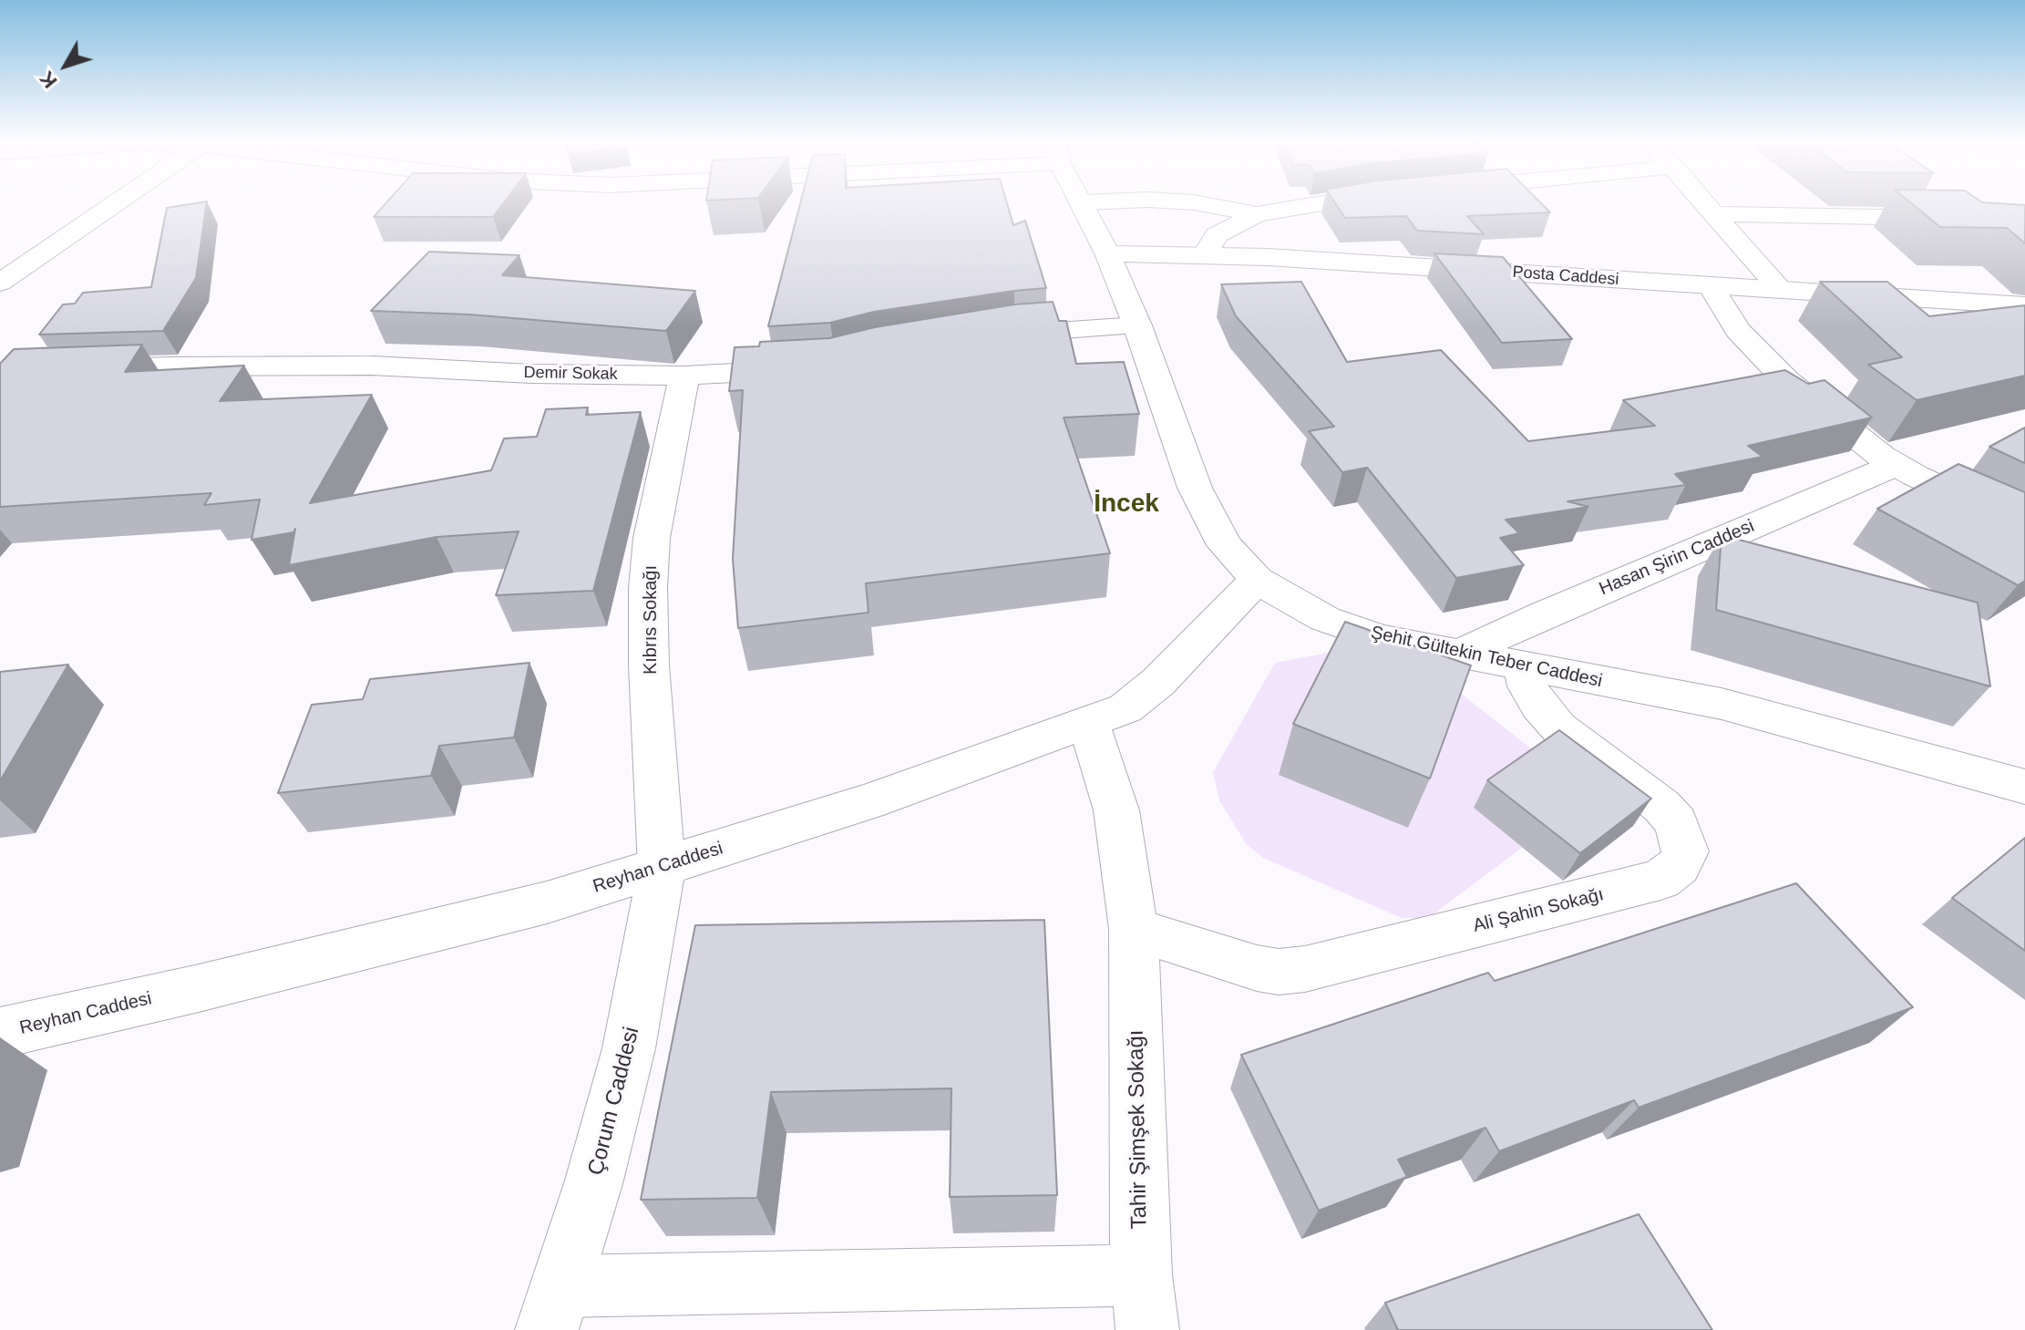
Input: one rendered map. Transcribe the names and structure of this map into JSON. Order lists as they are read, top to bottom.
{
  "streets": {
    "street": [
      "Posta Caddesi",
      "Demir Sokak",
      "Hasan Şirin Caddesi",
      "Kıbrıs Sokağı",
      "Şehit Gültekin Teber Caddesi",
      "Reyhan Caddesi",
      "Ali Şahin Sokağı",
      "Çorum Caddesi",
      "Tahir Şimşek Sokağı"
    ]
  },
  "crossings": [
    ["Posta Caddesi", "Şehit Gültekin Teber Caddesi"],
    ["Demir Sokak", "Kıbrıs Sokağı"],
    ["Hasan Şirin Caddesi", "Şehit Gültekin Teber Caddesi"],
    ["Kıbrıs Sokağı", "Reyhan Caddesi"],
    ["Kıbrıs Sokağı", "Çorum Caddesi"],
    ["Şehit Gültekin Teber Caddesi", "Reyhan Caddesi"],
    ["Şehit Gültekin Teber Caddesi", "Ali Şahin Sokağı"],
    ["Reyhan Caddesi", "Çorum Caddesi"],
    ["Reyhan Caddesi", "Tahir Şimşek Sokağı"],
    ["Ali Şahin Sokağı", "Tahir Şimşek Sokağı"]
  ],
  "districts": ["İncek"],
  "north": "bottom left"
}
